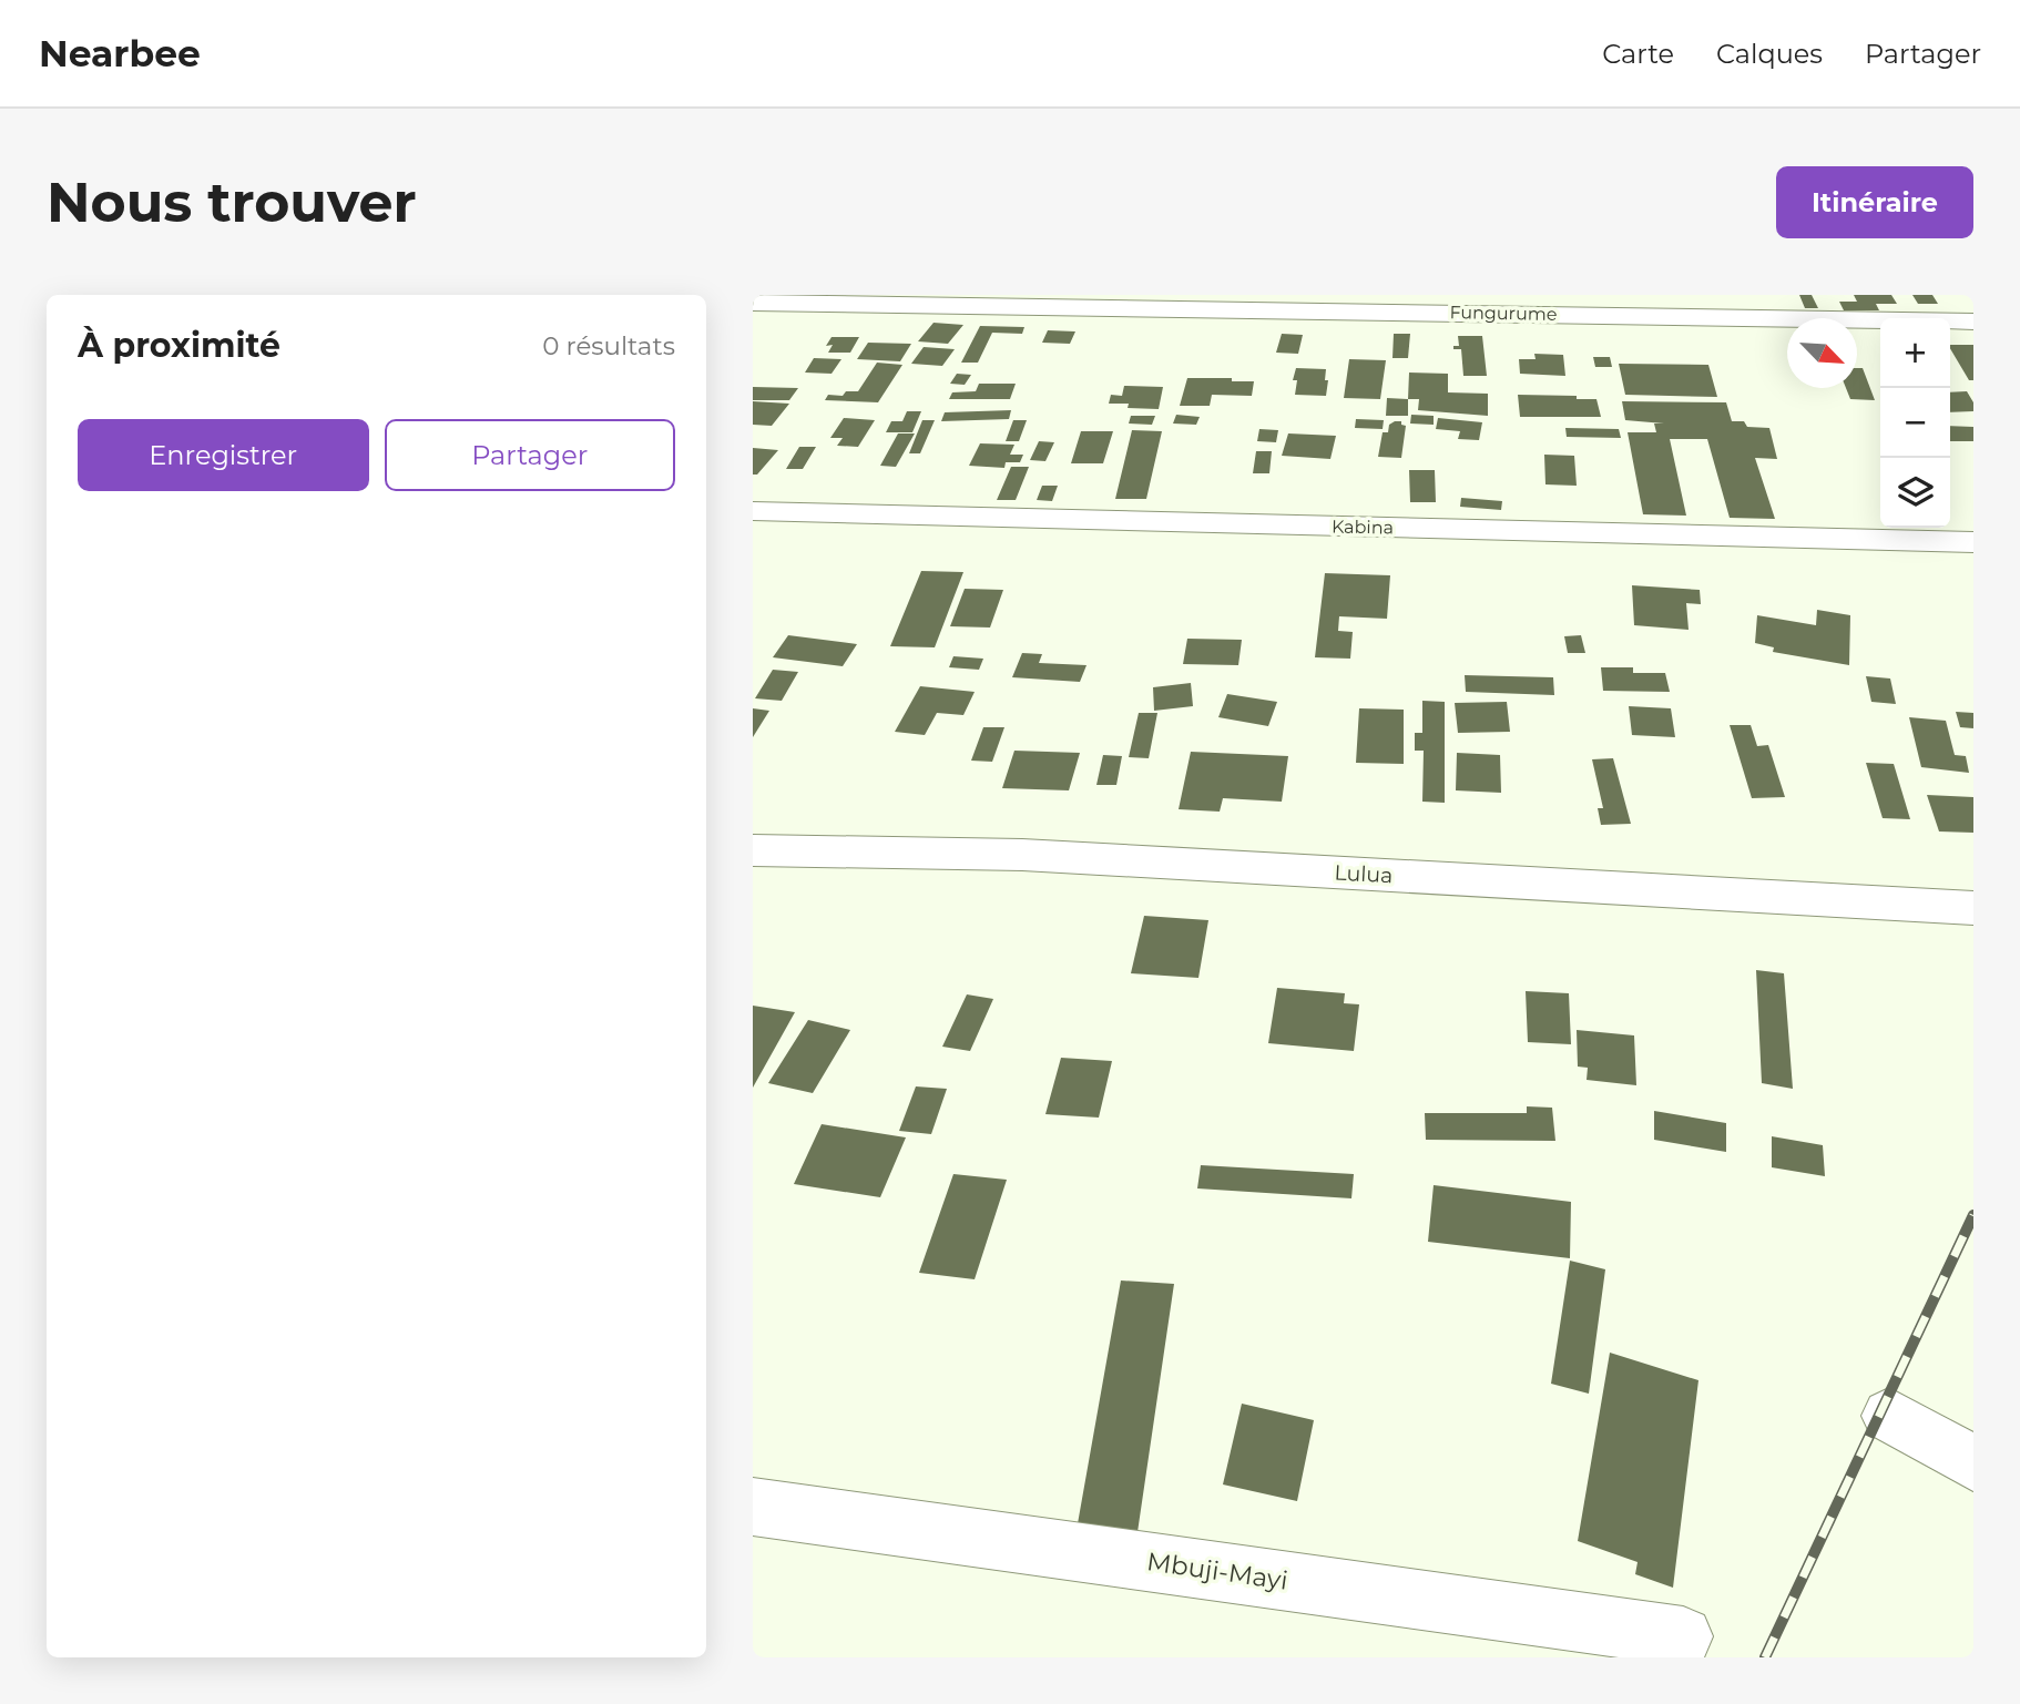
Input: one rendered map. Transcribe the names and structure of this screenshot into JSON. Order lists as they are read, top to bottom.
{
  "streets": {
    "street": [
      "Fungurume",
      "Kabina",
      "Lulua",
      "Mbuji-Mayi"
    ]
  },
  "north": "bottom right",
  "page": {
    "header": "Nearbee",
    "nav": ["Carte", "Calques", "Partager"],
    "buttons": [
      "Itinéraire",
      ["Enregistrer", "Partager"]
    ],
    "title": "Nous trouver",
    "heading": ["À proximité", "0 résultats"],
    "map_buttons": ["+", "−"]
  }
}
